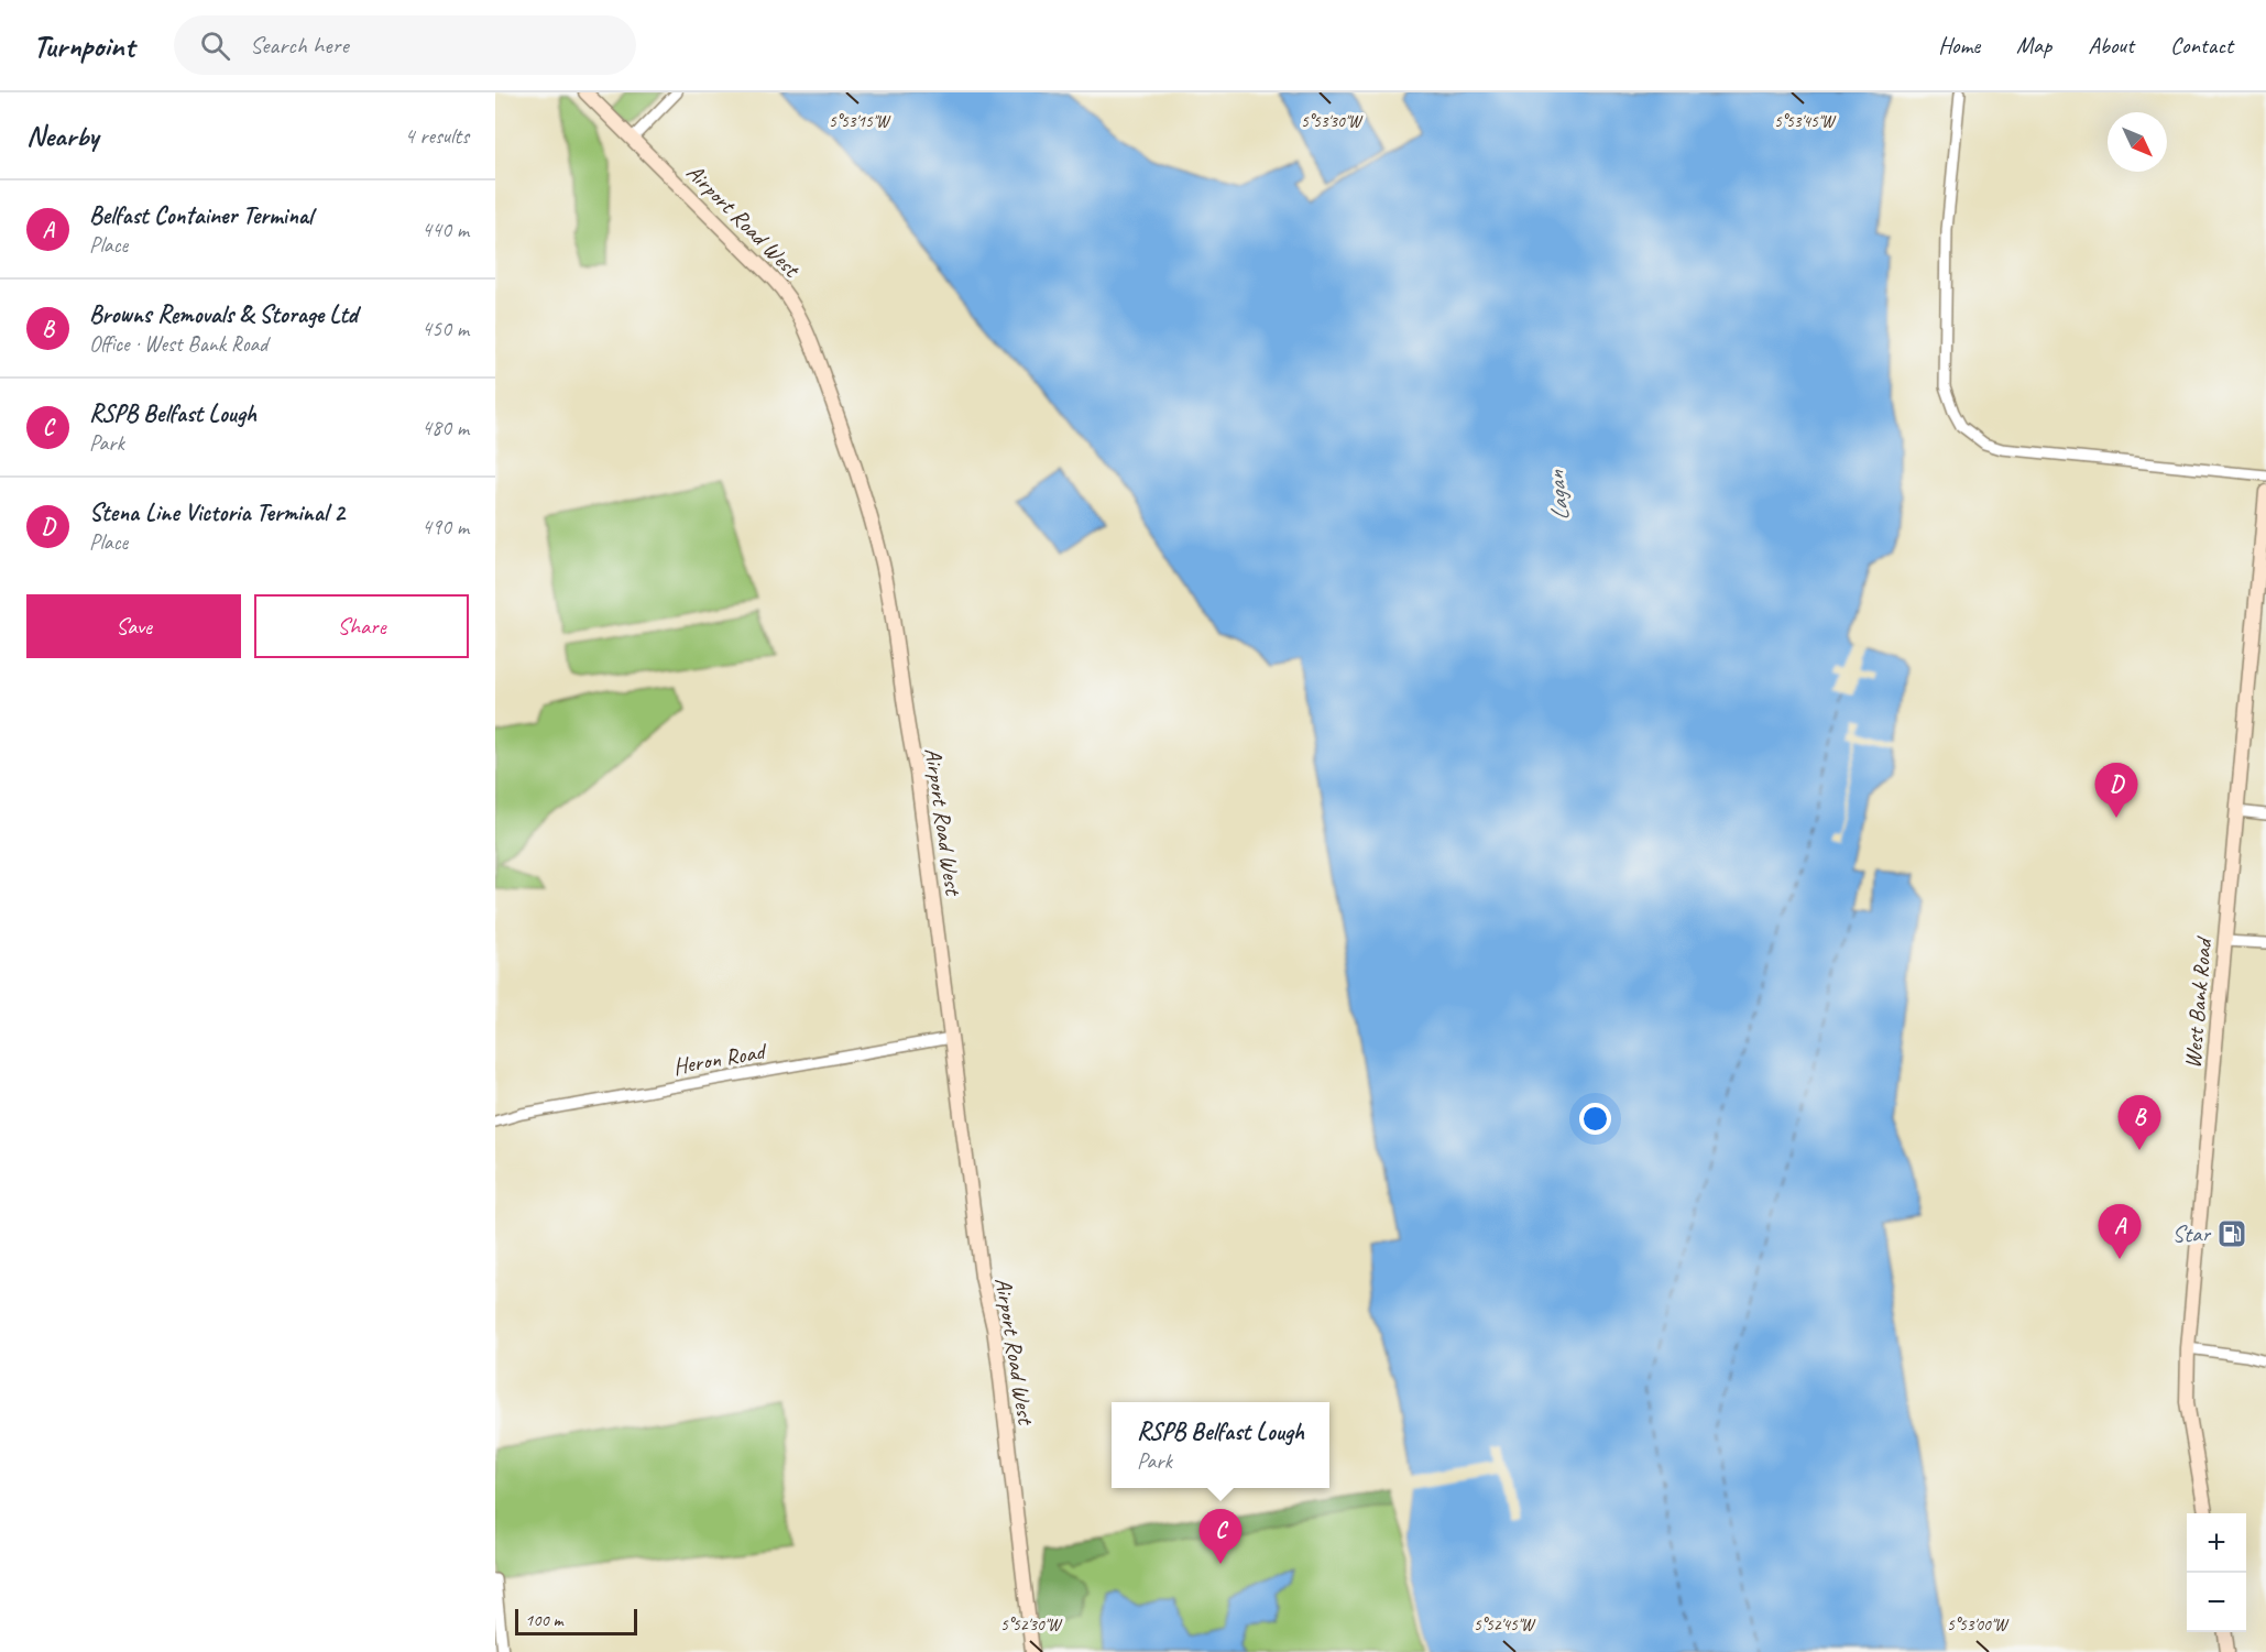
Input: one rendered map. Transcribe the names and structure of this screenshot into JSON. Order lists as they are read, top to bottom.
{
  "streets": {
    "street": ["Airport Road West", "West Bank Road", "Heron Road"]
  },
  "crossings": [
    ["Airport Road West", "Heron Road"]
  ],
  "water": ["Lagan"],
  "places": {
    "fuel station": ["Star"]
  },
  "scale_bar": "100 m",
  "north": "bottom right",
  "page": {
    "header": "Turnpoint",
    "search": "Search here",
    "nav": [
      "Home",
      "Map",
      "About",
      "Contact"
    ],
    "heading": ["Nearby", "4 results"],
    "list": [
      {
        "mark": "A",
        "name": "Belfast Container Terminal",
        "note": "Place",
        "value": "440 m"
      },
      {
        "mark": "B",
        "name": "Browns Removals & Storage Ltd",
        "note": "Office · West Bank Road",
        "value": "450 m"
      },
      {
        "mark": "C",
        "name": "RSPB Belfast Lough",
        "note": "Park",
        "value": "480 m"
      },
      {
        "mark": "D",
        "name": "Stena Line Victoria Terminal 2",
        "note": "Place",
        "value": "490 m"
      }
    ],
    "buttons": ["Save", "Share"],
    "pins": [
      "D",
      "B",
      "A",
      "C"
    ],
    "popup": ["RSPB Belfast Lough", "Park"],
    "map_buttons": ["+", "−"],
    "scale": "100 m"
  },
  "coordinates": [
    "5°53'15\"W",
    "5°53'30\"W",
    "5°53'45\"W",
    "5°52'30\"W",
    "5°52'45\"W",
    "5°53'00\"W"
  ]
}
